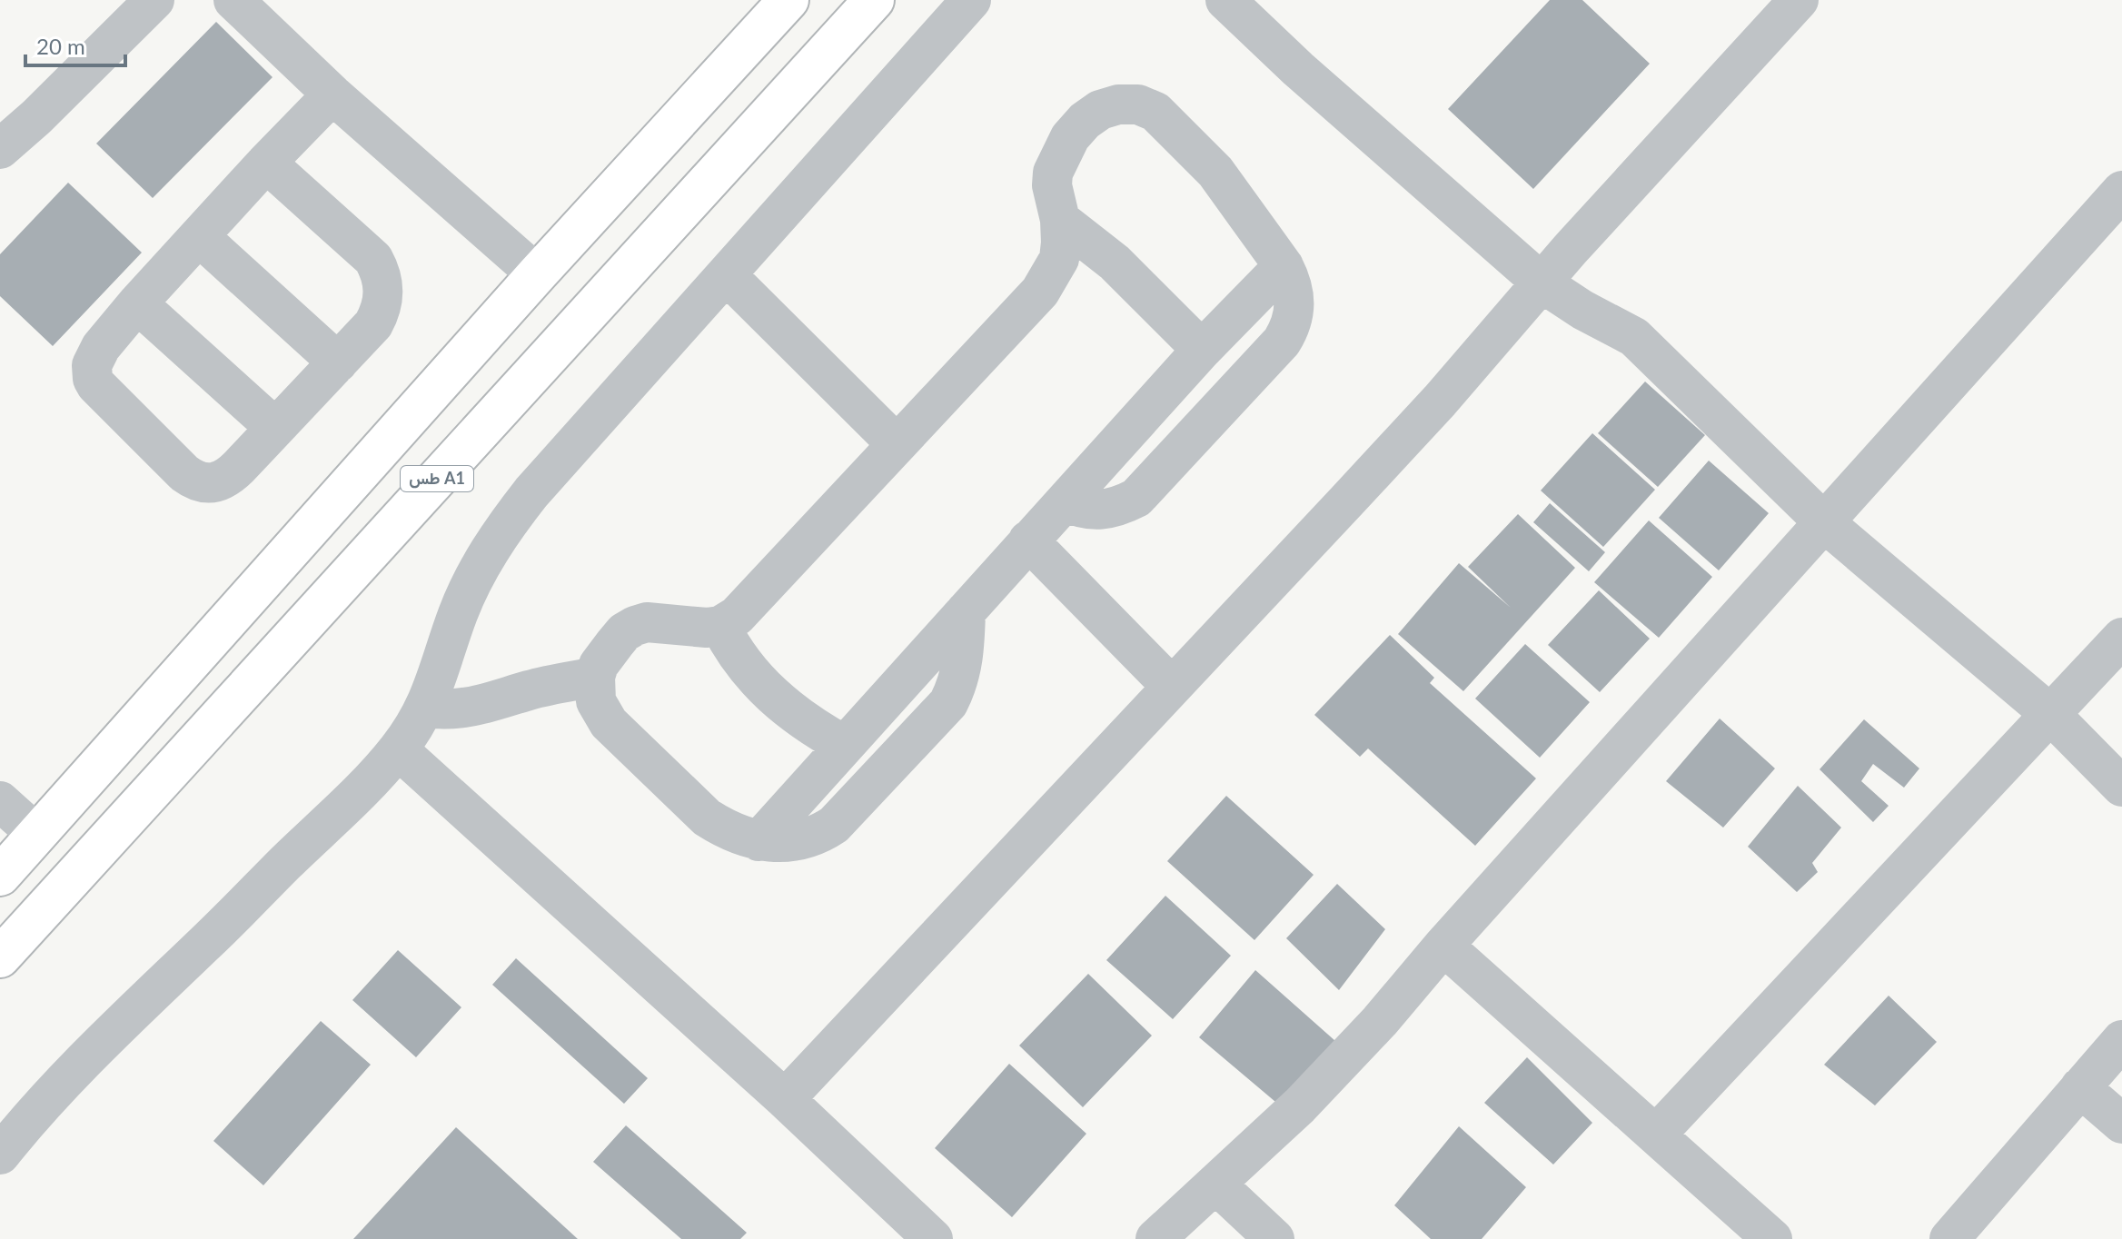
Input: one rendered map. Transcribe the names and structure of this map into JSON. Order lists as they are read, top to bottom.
{
  "streets": {
    "highway": ["طس A1"]
  },
  "scale_bar": "20 m"
}
